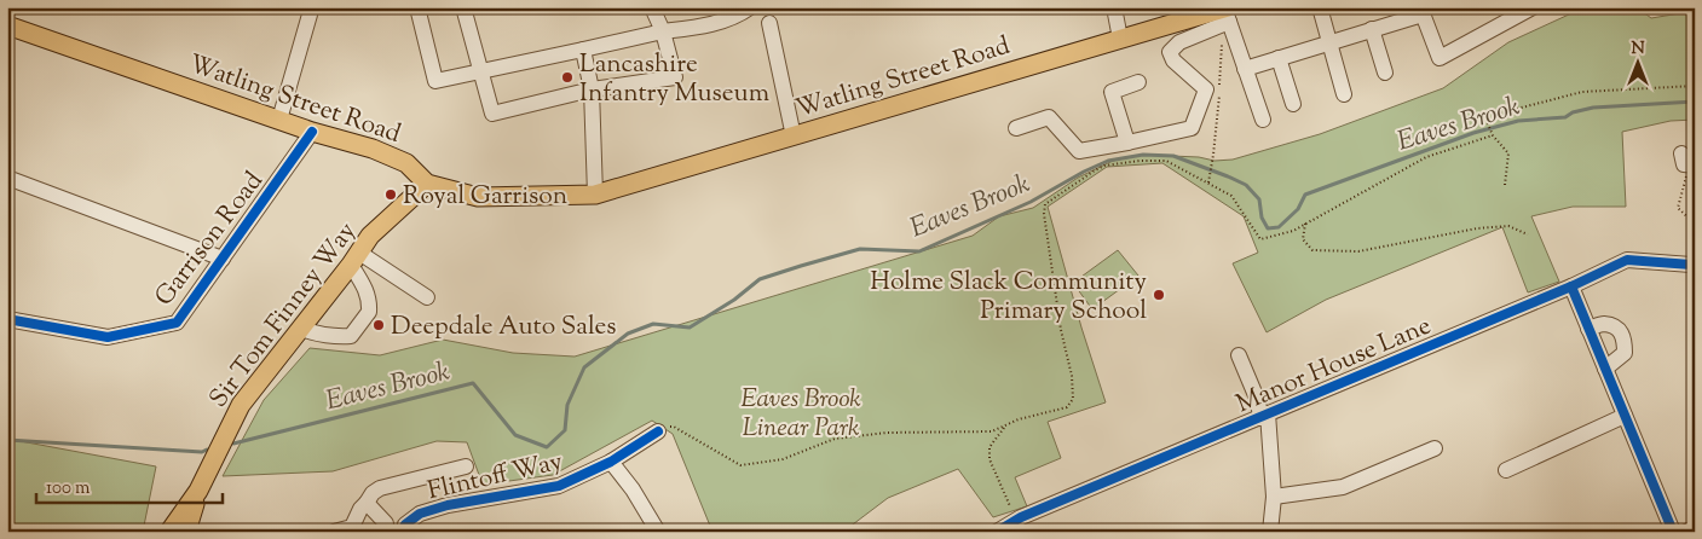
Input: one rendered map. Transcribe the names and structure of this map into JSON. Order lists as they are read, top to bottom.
{
  "streets": {
    "main road": ["Watling Street Road", "Sir Tom Finney Way"],
    "street": ["Garrison Road", "Manor House Lane", "Flintoff Way"]
  },
  "crossings": [
    ["Watling Street Road", "Garrison Road"],
    ["Watling Street Road", "Sir Tom Finney Way"]
  ],
  "water": ["Eaves Brook"],
  "parks": ["Eaves Brook Linear Park"],
  "places": [
    "Lancashire Infantry Museum",
    "Royal Garrison",
    "Holme Slack Community Primary School",
    "Deepdale Auto Sales"
  ],
  "scale_bar": "100 m",
  "north": "top"
}
